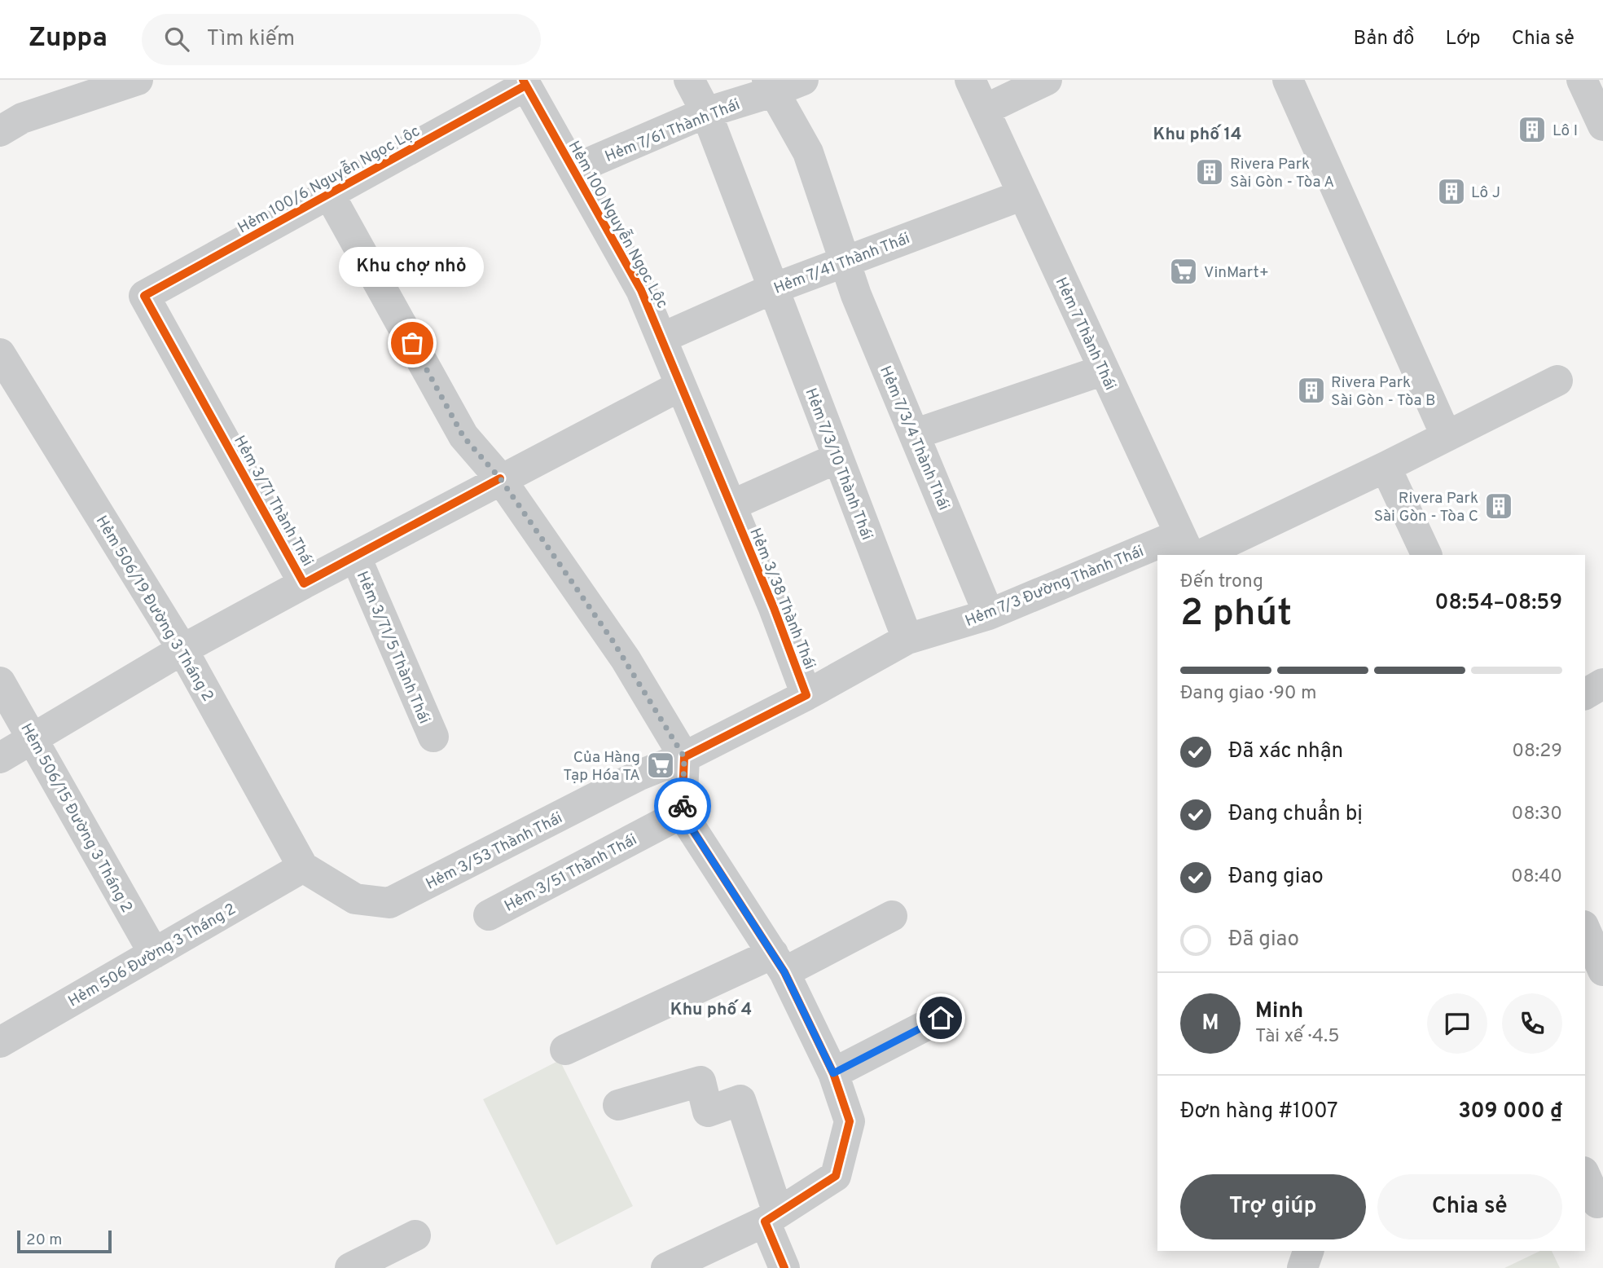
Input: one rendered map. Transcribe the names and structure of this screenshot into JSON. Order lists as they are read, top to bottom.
{
  "streets": {
    "street": [
      "Hẻm 7/61 Thành Thái",
      "Hẻm 100/6 Nguyễn Ngọc Lộc",
      "Hẻm 100 Nguyễn Ngọc Lộc",
      "Hẻm 7/41 Thành Thái",
      "Hẻm 7 Thành Thái",
      "Hẻm 7/3/4 Thành Thái",
      "Hẻm 7/3/10 Thành Thái",
      "Hẻm 3/71 Thành Thái",
      "Hẻm 7/3 Đường Thành Thái",
      "Hẻm 3/38 Thành Thái",
      "Hẻm 506/19 Đường 3 Tháng 2",
      "Hẻm 3/71/5 Thành Thái",
      "Hẻm 506/15 Đường 3 Tháng 2",
      "Hẻm 3/53 Thành Thái",
      "Hẻm 3/51 Thành Thái",
      "Hẻm 506 Đường 3 Tháng 2"
    ]
  },
  "crossings": [
    ["Hẻm 7/61 Thành Thái", "Hẻm 100 Nguyễn Ngọc Lộc"],
    ["Hẻm 7/61 Thành Thái", "Hẻm 7/3/4 Thành Thái"],
    ["Hẻm 7/61 Thành Thái", "Hẻm 7/3/10 Thành Thái"],
    ["Hẻm 100/6 Nguyễn Ngọc Lộc", "Hẻm 100 Nguyễn Ngọc Lộc"],
    ["Hẻm 100/6 Nguyễn Ngọc Lộc", "Hẻm 3/71 Thành Thái"],
    ["Hẻm 100 Nguyễn Ngọc Lộc", "Hẻm 7/41 Thành Thái"],
    ["Hẻm 100 Nguyễn Ngọc Lộc", "Hẻm 3/71 Thành Thái"],
    ["Hẻm 100 Nguyễn Ngọc Lộc", "Hẻm 3/38 Thành Thái"],
    ["Hẻm 7/41 Thành Thái", "Hẻm 7 Thành Thái"],
    ["Hẻm 7/41 Thành Thái", "Hẻm 7/3/4 Thành Thái"],
    ["Hẻm 7/41 Thành Thái", "Hẻm 7/3/10 Thành Thái"],
    ["Hẻm 7 Thành Thái", "Hẻm 7/3 Đường Thành Thái"],
    ["Hẻm 7/3/4 Thành Thái", "Hẻm 7/3 Đường Thành Thái"],
    ["Hẻm 7/3/10 Thành Thái", "Hẻm 7/3 Đường Thành Thái"],
    ["Hẻm 3/71 Thành Thái", "Hẻm 3/38 Thành Thái"],
    ["Hẻm 3/71 Thành Thái", "Hẻm 3/71/5 Thành Thái"],
    ["Hẻm 7/3 Đường Thành Thái", "Hẻm 3/38 Thành Thái"],
    ["Hẻm 3/38 Thành Thái", "Hẻm 3/53 Thành Thái"],
    ["Hẻm 506/19 Đường 3 Tháng 2", "Hẻm 3/53 Thành Thái"],
    ["Hẻm 506/19 Đường 3 Tháng 2", "Hẻm 506 Đường 3 Tháng 2"],
    ["Hẻm 506/15 Đường 3 Tháng 2", "Hẻm 506 Đường 3 Tháng 2"],
    ["Hẻm 3/53 Thành Thái", "Hẻm 506 Đường 3 Tháng 2"]
  ],
  "districts": ["Khu phố 14", "Khu phố 4"],
  "places": {
    "building": [
      "Lô I",
      "Rivera Park Sài Gòn - Tòa A",
      "Lô J",
      "Rivera Park Sài Gòn - Tòa B",
      "Rivera Park Sài Gòn - Tòa C"
    ],
    "supermarket": ["VinMart+", "Của Hàng Tạp Hóa TA"],
    "other": ["Khu chợ nhỏ"]
  },
  "scale_bar": "20 m",
  "page": {
    "header": "Zuppa",
    "search": "Tìm kiếm",
    "nav": ["Bản đồ", "Lớp", "Chia sẻ"],
    "bubble": "Khu chợ nhỏ",
    "heading": ["2 phút", "Đến trong", "08:54–08:59"],
    "panel": [
      "Minh",
      "Tài xế · 4.5",
      "Đơn hàng #1007",
      "309 000 ₫"
    ],
    "bar": "Đang giao · 90 m",
    "list": [
      ["Đã xác nhận", "08:29"],
      ["Đang chuẩn bị", "08:30"],
      ["Đang giao", "08:40"],
      "Đã giao"
    ],
    "round": "M",
    "buttons": ["Trợ giúp", "Chia sẻ"],
    "scale": "20 m"
  }
}
